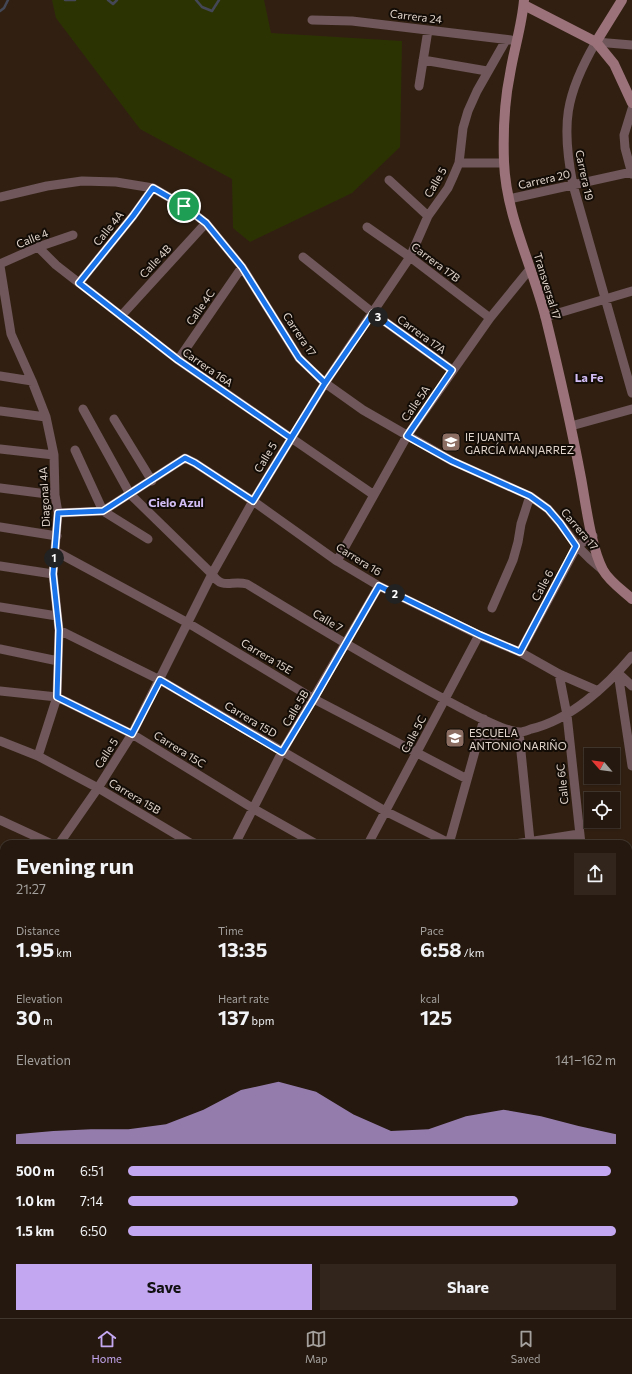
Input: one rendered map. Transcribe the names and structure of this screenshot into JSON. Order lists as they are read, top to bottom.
{
  "streets": {
    "street": [
      "Carrera 24",
      "Carrera 19",
      "Carrera 20",
      "Calle 5",
      "Calle 4A",
      "Calle 4",
      "Calle 4B",
      "Carrera 17B",
      "Transversal 17",
      "Calle 4C",
      "Carrera 17",
      "Carrera 17A",
      "Carrera 16A",
      "Calle 5A",
      "Diagonal 4A",
      "Carrera 16",
      "Calle 6",
      "Calle 7",
      "Carrera 15E",
      "Calle 5B",
      "Carrera 15D",
      "Calle 5C",
      "Carrera 15C",
      "Calle 6C",
      "Carrera 15B"
    ]
  },
  "crossings": [
    ["Carrera 24", "Calle 5"],
    ["Carrera 24", "Transversal 17"],
    ["Carrera 19", "Carrera 20"],
    ["Carrera 20", "Transversal 17"],
    ["Calle 5", "Carrera 17B"],
    ["Calle 5", "Carrera 17"],
    ["Calle 5", "Carrera 17A"],
    ["Calle 5", "Carrera 16A"],
    ["Calle 5", "Carrera 16"],
    ["Calle 5", "Calle 7"],
    ["Calle 5", "Carrera 15E"],
    ["Calle 5", "Carrera 15D"],
    ["Calle 5", "Carrera 15C"],
    ["Calle 5", "Carrera 15B"],
    ["Calle 4A", "Carrera 17"],
    ["Calle 4A", "Carrera 16A"],
    ["Calle 4", "Carrera 16A"],
    ["Calle 4", "Diagonal 4A"],
    ["Calle 4B", "Carrera 17"],
    ["Calle 4B", "Carrera 16A"],
    ["Carrera 17B", "Calle 5A"],
    ["Transversal 17", "Carrera 17"],
    ["Transversal 17", "Calle 5A"],
    ["Calle 4C", "Carrera 17"],
    ["Calle 4C", "Carrera 16A"],
    ["Carrera 17", "Calle 5A"],
    ["Carrera 17", "Calle 6"],
    ["Carrera 17A", "Calle 5A"],
    ["Carrera 16A", "Calle 5A"],
    ["Calle 5A", "Carrera 16"],
    ["Diagonal 4A", "Carrera 15E"],
    ["Diagonal 4A", "Carrera 15D"],
    ["Diagonal 4A", "Carrera 15C"],
    ["Diagonal 4A", "Carrera 15B"],
    ["Carrera 16", "Calle 6"],
    ["Carrera 16", "Calle 7"],
    ["Carrera 16", "Calle 5B"],
    ["Carrera 16", "Calle 5C"],
    ["Carrera 16", "Calle 6C"],
    ["Calle 7", "Calle 5B"],
    ["Calle 7", "Calle 5C"],
    ["Calle 7", "Calle 6C"],
    ["Carrera 15E", "Calle 5B"],
    ["Carrera 15E", "Calle 5C"],
    ["Calle 5B", "Carrera 15D"],
    ["Calle 5B", "Carrera 15C"],
    ["Carrera 15D", "Calle 5C"]
  ],
  "districts": ["La Fe", "Cielo Azul"],
  "places": {
    "school or university": ["IE JUANITA GARCÍA MANJARREZ", "ESCUELA ANTONIO NARIÑO"]
  },
  "north": "top left",
  "page": {
    "pins": ["3", "1", "2"],
    "heading": ["Evening run", "21:27"],
    "stats": [
      ["Distance", "1.95 km"],
      ["Time", "13:35"],
      ["Pace", "6:58 /km"],
      ["Elevation", "30 m"],
      ["Heart rate", "137 bpm"],
      ["kcal", "125"]
    ],
    "chart": ["Elevation", "141–162 m"],
    "list": [
      {
        "name": "500 m",
        "note": "6:51"
      },
      {
        "name": "1.0 km",
        "note": "7:14"
      },
      {
        "name": "1.5 km",
        "note": "6:50"
      }
    ],
    "buttons": ["Save", "Share"],
    "tabs": ["Home", "Map", "Saved"]
  }
}
